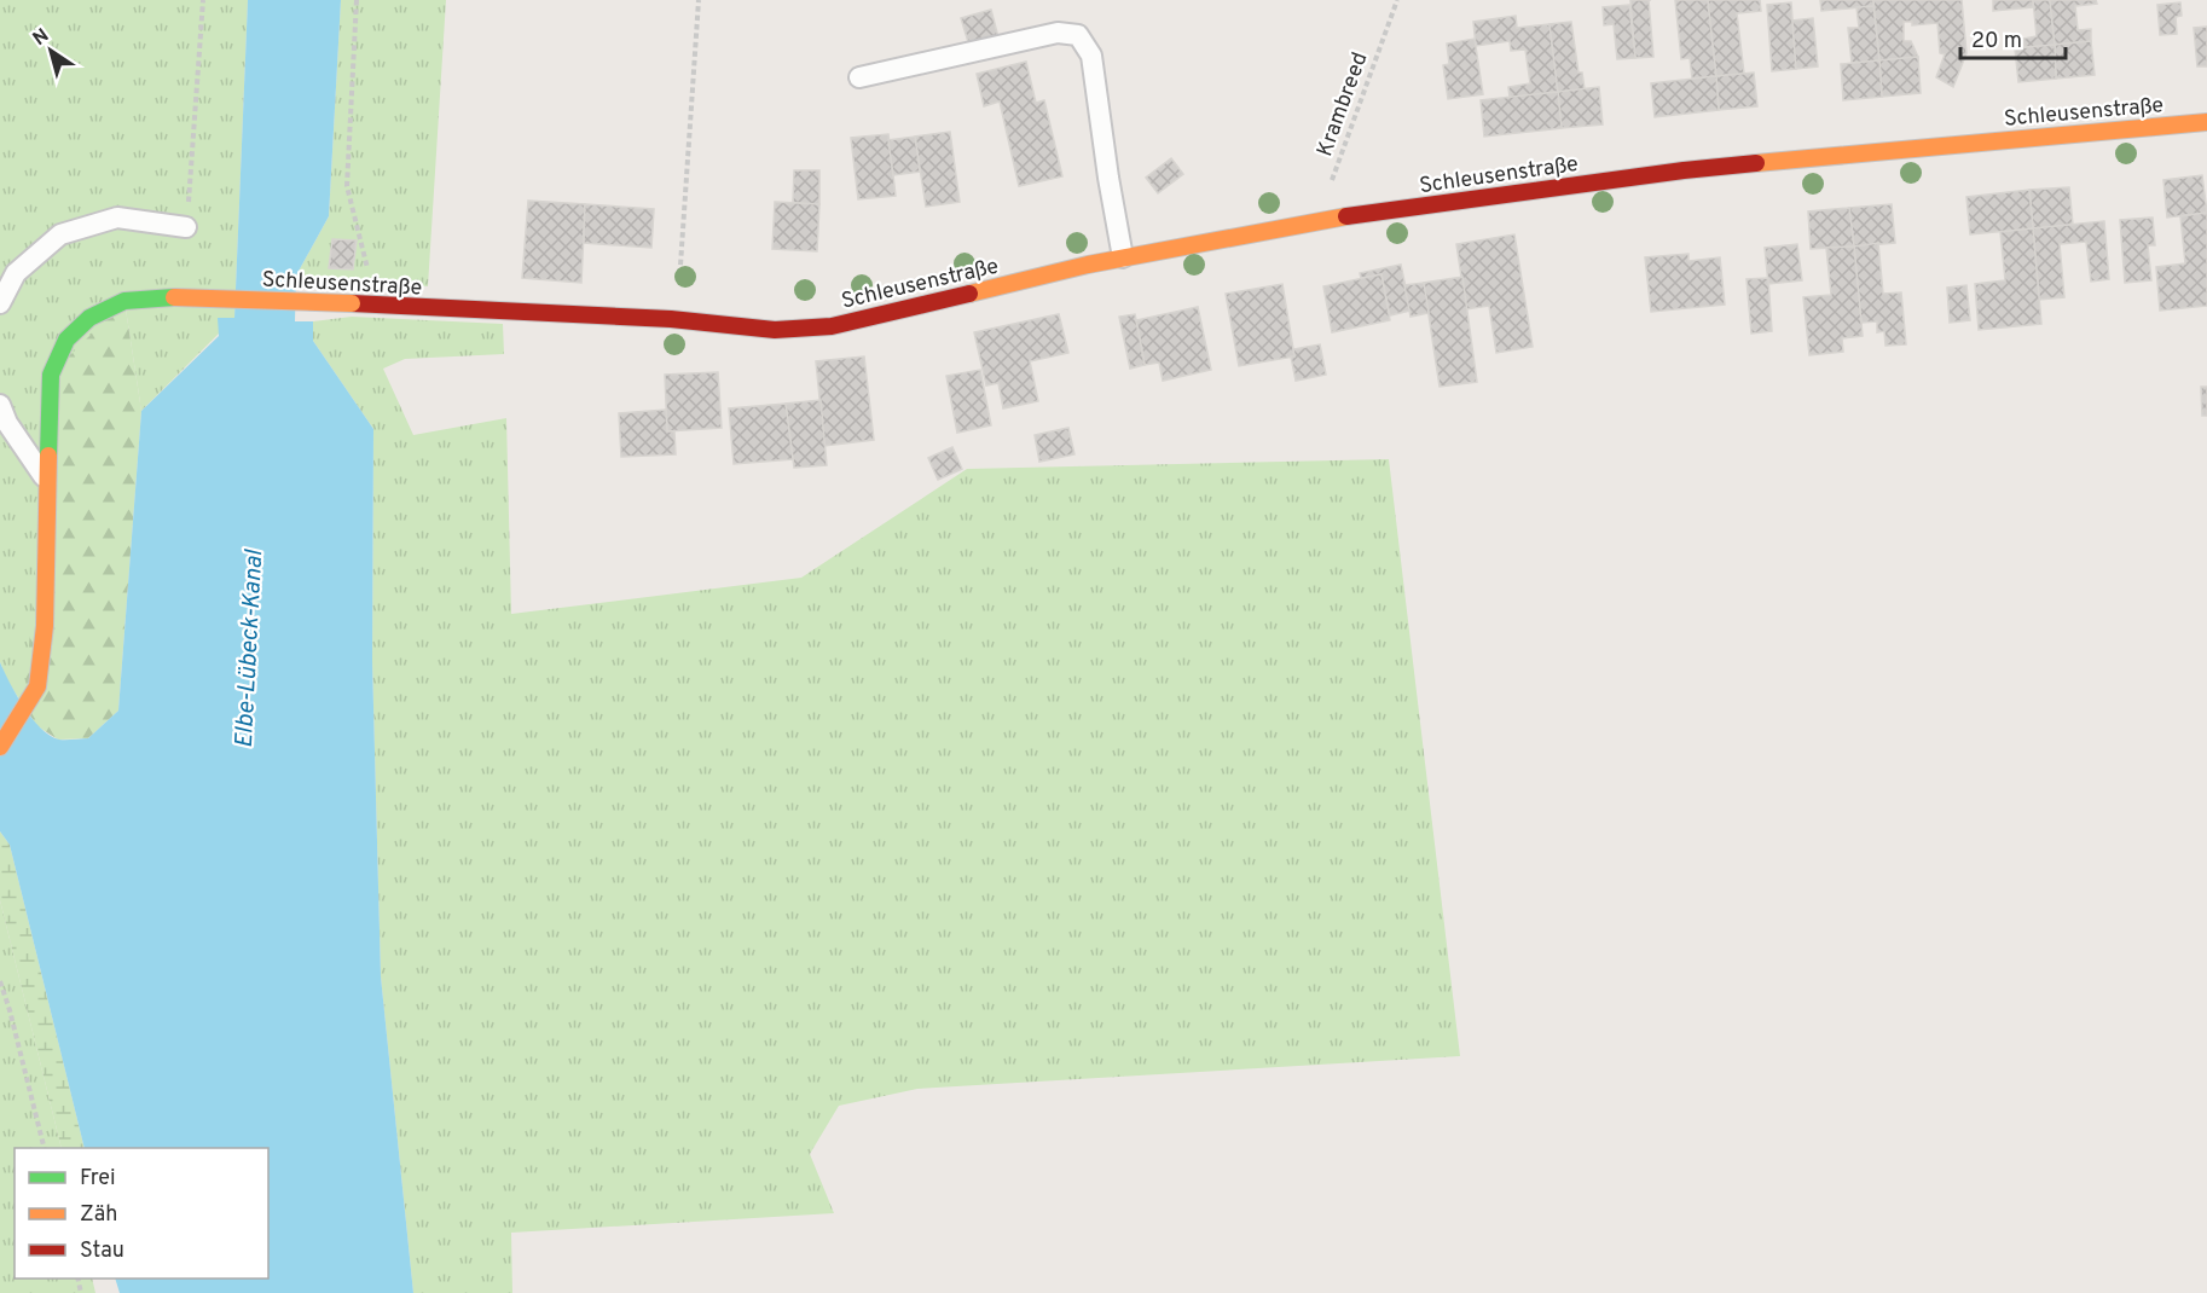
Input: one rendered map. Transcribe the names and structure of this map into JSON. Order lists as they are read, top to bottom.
{
  "streets": {
    "street": ["Schleusenstraße"],
    "path": ["Krambreed"]
  },
  "crossings": [
    ["Krambreed", "Schleusenstraße"]
  ],
  "water": ["Elbe-Lübeck-Kanal"],
  "legend": ["Frei", "Zäh", "Stau"],
  "scale_bar": "20 m",
  "north": "top left"
}
